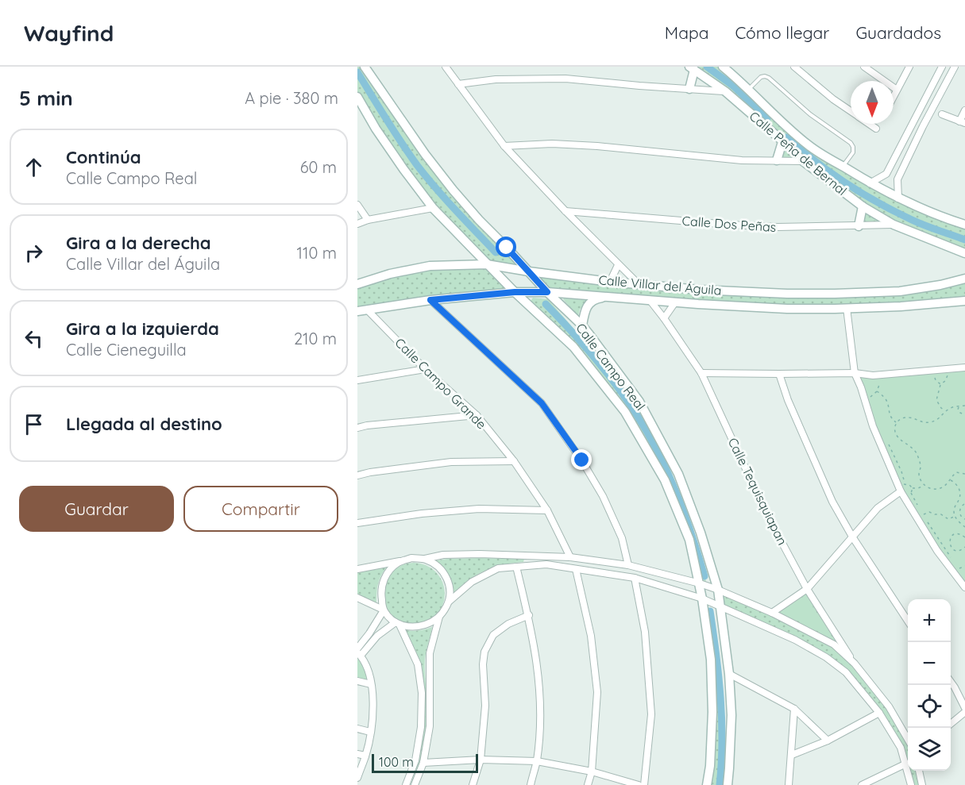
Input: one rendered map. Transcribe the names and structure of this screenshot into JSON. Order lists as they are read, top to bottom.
{
  "streets": {
    "street": [
      "Calle Peña de Bernal",
      "Calle Dos Peñas",
      "Calle Villar del Águila",
      "Calle Campo Real",
      "Calle Campo Grande",
      "Calle Tequisquiapan"
    ]
  },
  "crossings": [
    ["Calle Peña de Bernal", "Calle Dos Peñas"],
    ["Calle Villar del Águila", "Calle Campo Real"],
    ["Calle Villar del Águila", "Calle Campo Grande"],
    ["Calle Villar del Águila", "Calle Tequisquiapan"]
  ],
  "scale_bar": "100 m",
  "north": "bottom",
  "page": {
    "header": "Wayfind",
    "nav": ["Mapa", "Cómo llegar", "Guardados"],
    "heading": ["5 min", "A pie · 380 m"],
    "list": [
      ["Continúa", "Calle Campo Real", "60 m"],
      ["Gira a la derecha", "Calle Villar del Águila", "110 m"],
      ["Gira a la izquierda", "Calle Cieneguilla", "210 m"],
      "Llegada al destino"
    ],
    "buttons": ["Guardar", "Compartir"],
    "map_buttons": ["+", "−"],
    "scale": "100 m"
  }
}
